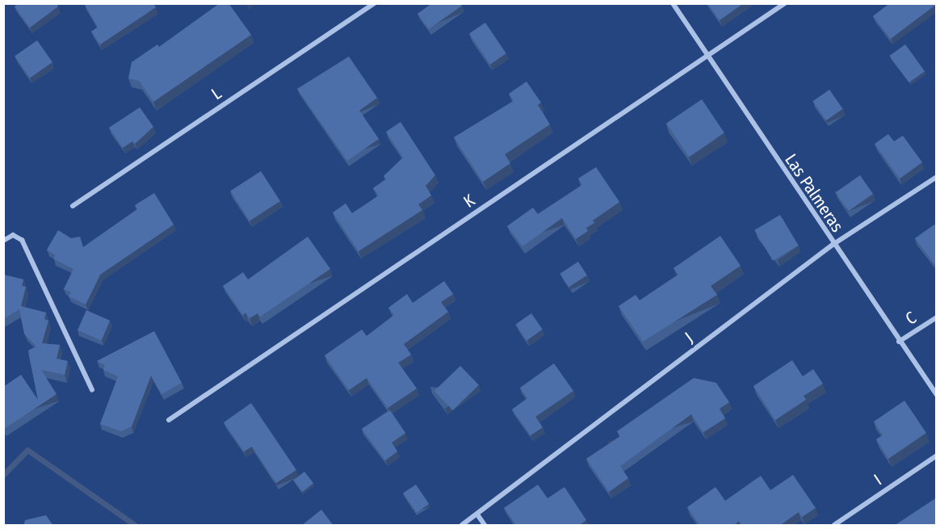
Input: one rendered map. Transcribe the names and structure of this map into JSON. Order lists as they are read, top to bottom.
{
  "streets": {
    "street": [
      "L",
      "Las Palmeras",
      "K",
      "C",
      "J",
      "I"
    ]
  },
  "crossings": [
    ["Las Palmeras", "K"],
    ["Las Palmeras", "C"],
    ["Las Palmeras", "J"]
  ]
}
